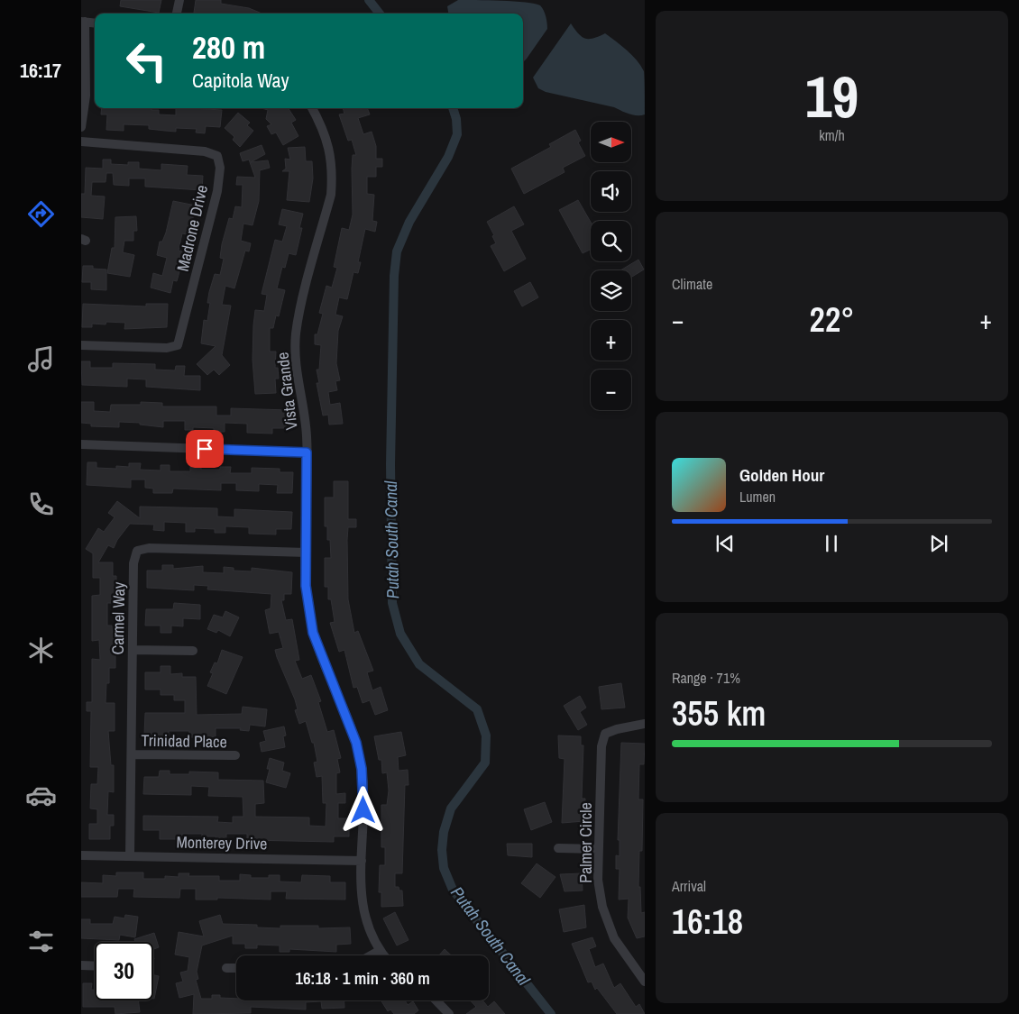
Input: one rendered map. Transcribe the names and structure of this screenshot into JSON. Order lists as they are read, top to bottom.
{
  "streets": {
    "street": [
      "Madrone Drive",
      "Vista Grande",
      "Carmel Way",
      "Trinidad Place",
      "Monterey Drive",
      "Palmer Circle"
    ]
  },
  "crossings": [
    ["Vista Grande", "Carmel Way"],
    ["Vista Grande", "Monterey Drive"],
    ["Carmel Way", "Trinidad Place"],
    ["Carmel Way", "Monterey Drive"]
  ],
  "water": ["Putah South Canal"],
  "north": "right",
  "page": {
    "tabs": "16:17",
    "tile": [
      ["19", "km/h"],
      "Climate",
      ["Range · 71%", "355 km"],
      ["Arrival", "16:18"]
    ],
    "turn": ["280 m", "Capitola Way"],
    "map_buttons": ["+", "−"],
    "heat": ["−", "22°", "+"],
    "song": ["Golden Hour", "Lumen"],
    "limit": "30",
    "trip": "16:18 · 1 min · 360 m"
  }
}
